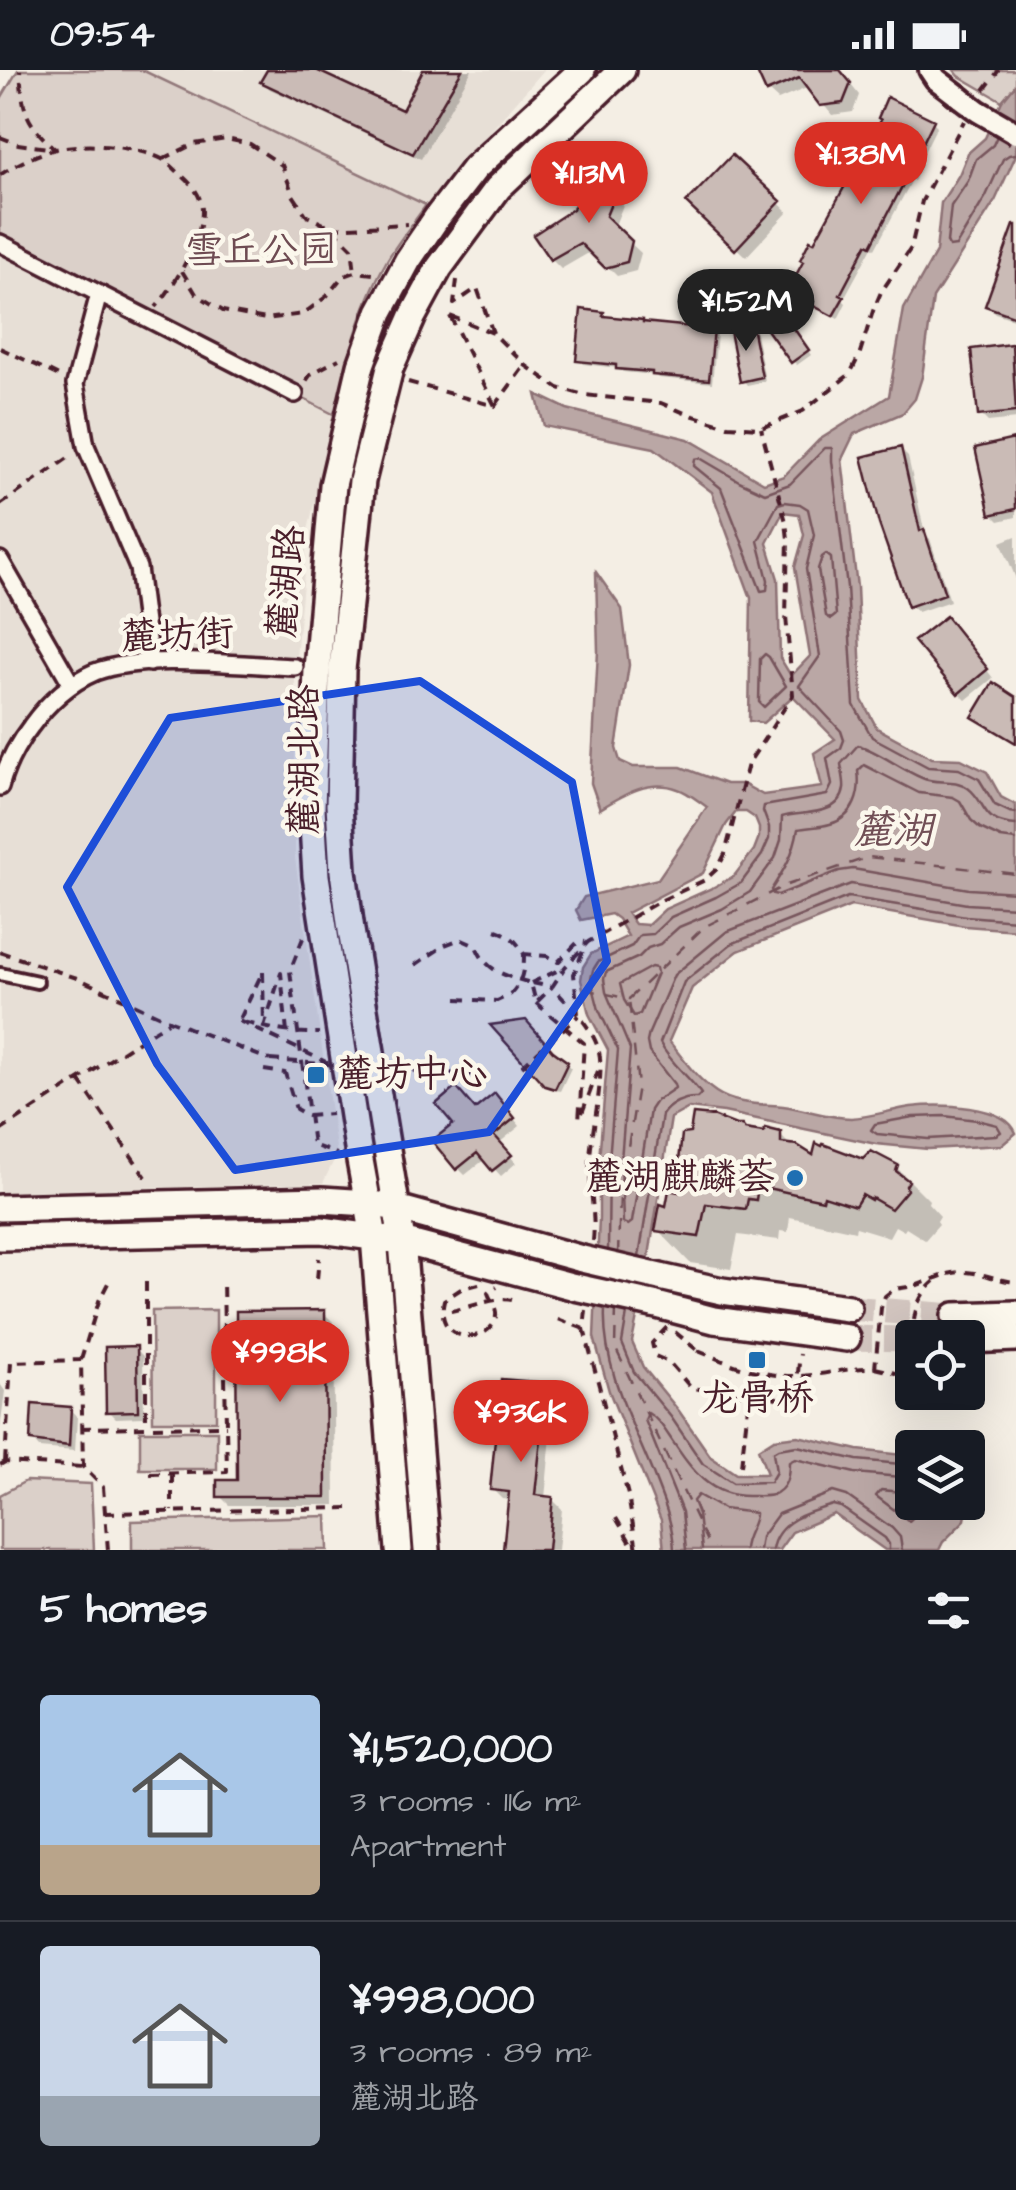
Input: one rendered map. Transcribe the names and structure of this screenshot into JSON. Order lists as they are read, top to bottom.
{
  "streets": {
    "street": ["麓湖路", "麓坊街", "麓湖北路"]
  },
  "crossings": [
    ["麓湖路", "麓湖北路"]
  ],
  "water": ["麓湖"],
  "parks": ["雪丘公园"],
  "places": {
    "transit": ["麓坊中心", "龙骨桥"],
    "other": ["麓湖麒麟荟"]
  },
  "page": {
    "status": "09:54",
    "price": [
      "¥1.38M",
      "¥1.13M",
      "¥1.52M",
      "¥998K",
      "¥936K"
    ],
    "heading": "5 homes",
    "list": [
      {
        "name": "¥1,520,000",
        "note": "3 rooms · 116 m² · Apartment"
      },
      {
        "name": "¥998,000",
        "note": "3 rooms · 89 m² · 麓湖北路"
      }
    ]
  }
}
